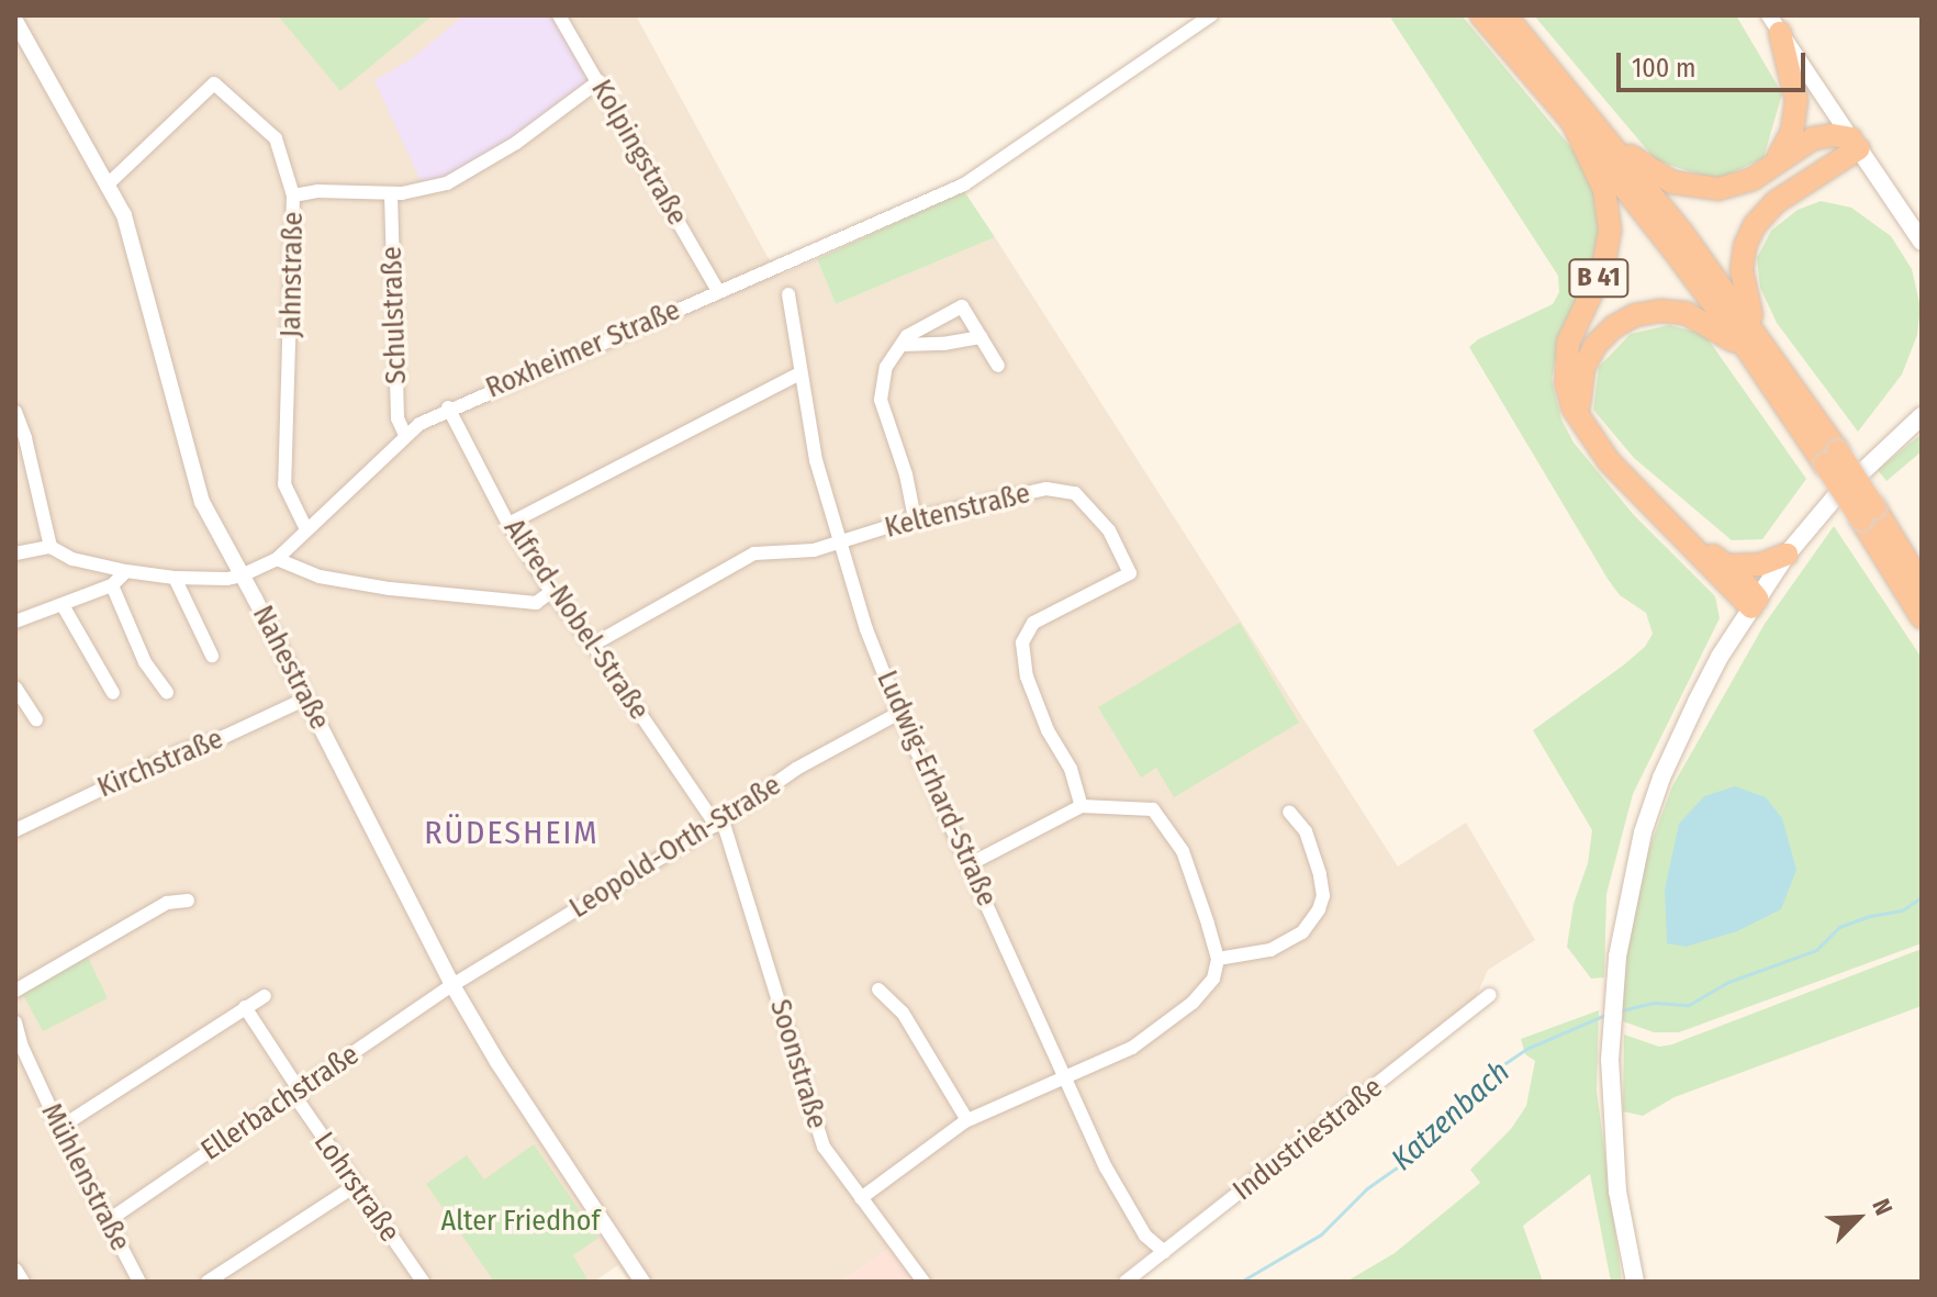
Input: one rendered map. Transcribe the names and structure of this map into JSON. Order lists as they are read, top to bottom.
{
  "streets": {
    "highway": ["B 41"],
    "street": [
      "Kolpingstraße",
      "Jahnstraße",
      "Schulstraße",
      "Roxheimer Straße",
      "Keltenstraße",
      "Alfred-Nobel-Straße",
      "Nahestraße",
      "Kirchstraße",
      "Ludwig-Erhard-Straße",
      "Leopold-Orth-Straße",
      "Soonstraße",
      "Ellerbachstraße",
      "Industriestraße",
      "Mühlenstraße",
      "Lohrstraße"
    ]
  },
  "crossings": [
    ["Kolpingstraße", "Roxheimer Straße"],
    ["Jahnstraße", "Roxheimer Straße"],
    ["Jahnstraße", "Nahestraße"],
    ["Schulstraße", "Roxheimer Straße"],
    ["Roxheimer Straße", "Alfred-Nobel-Straße"],
    ["Roxheimer Straße", "Nahestraße"],
    ["Keltenstraße", "Alfred-Nobel-Straße"],
    ["Keltenstraße", "Ludwig-Erhard-Straße"],
    ["Alfred-Nobel-Straße", "Leopold-Orth-Straße"],
    ["Alfred-Nobel-Straße", "Soonstraße"],
    ["Nahestraße", "Kirchstraße"],
    ["Nahestraße", "Leopold-Orth-Straße"],
    ["Nahestraße", "Ellerbachstraße"],
    ["Ludwig-Erhard-Straße", "Leopold-Orth-Straße"],
    ["Ludwig-Erhard-Straße", "Industriestraße"],
    ["Leopold-Orth-Straße", "Soonstraße"],
    ["Leopold-Orth-Straße", "Ellerbachstraße"],
    ["Ellerbachstraße", "Mühlenstraße"],
    ["Ellerbachstraße", "Lohrstraße"]
  ],
  "districts": ["RÜDESHEIM"],
  "water": ["Katzenbach"],
  "parks": ["Alter Friedhof"],
  "scale_bar": "100 m",
  "north": "top right"
}
